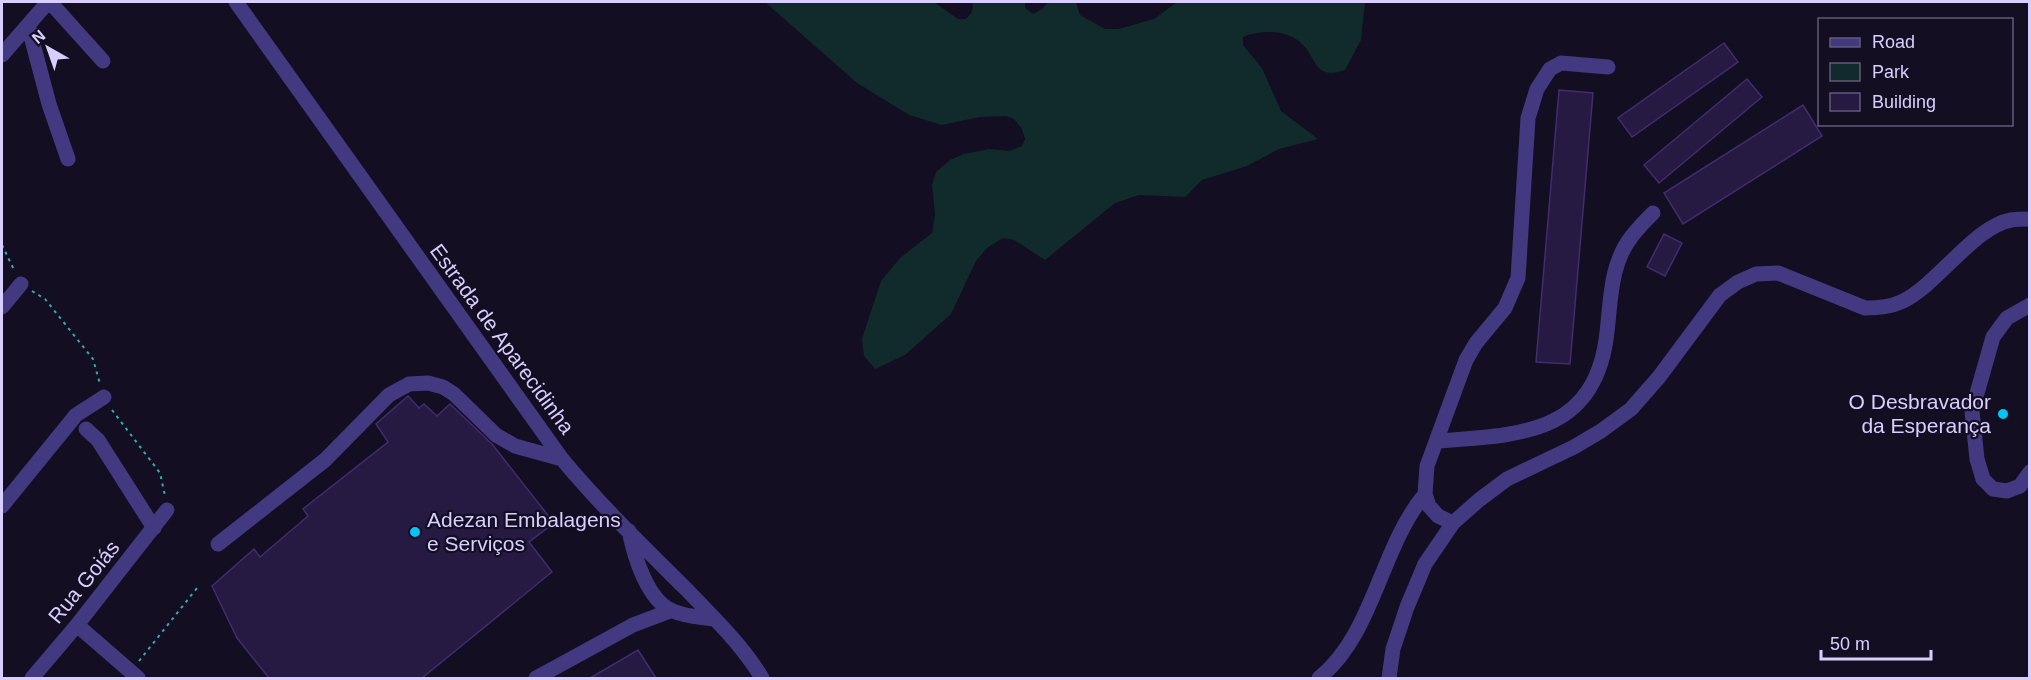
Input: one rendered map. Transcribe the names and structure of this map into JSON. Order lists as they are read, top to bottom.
{
  "streets": {
    "street": ["Estrada de Aparecidinha", "Rua Goiás"]
  },
  "places": ["O Desbravador da Esperança", "Adezan Embalagens e Serviços"],
  "legend": ["Road", "Park", "Building"],
  "scale_bar": "50 m",
  "north": "top left"
}
